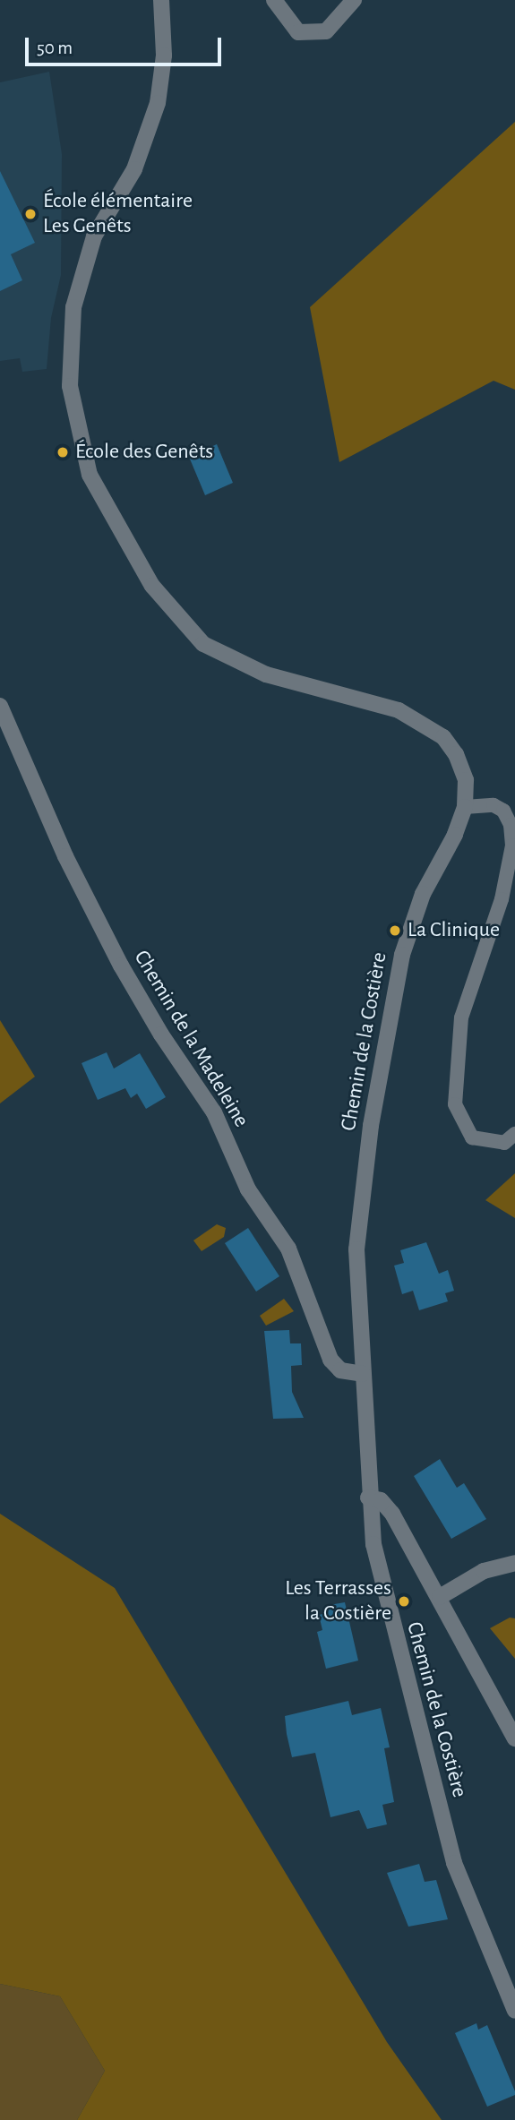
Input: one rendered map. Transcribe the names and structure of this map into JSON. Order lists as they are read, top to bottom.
{
  "streets": {
    "street": ["Chemin de la Madeleine", "Chemin de la Costière"]
  },
  "crossings": [
    ["Chemin de la Madeleine", "Chemin de la Costière"]
  ],
  "places": [
    "École élémentaire Les Genêts",
    "École des Genêts",
    "La Clinique",
    "Les Terrasses la Costière"
  ],
  "scale_bar": "50 m"
}
